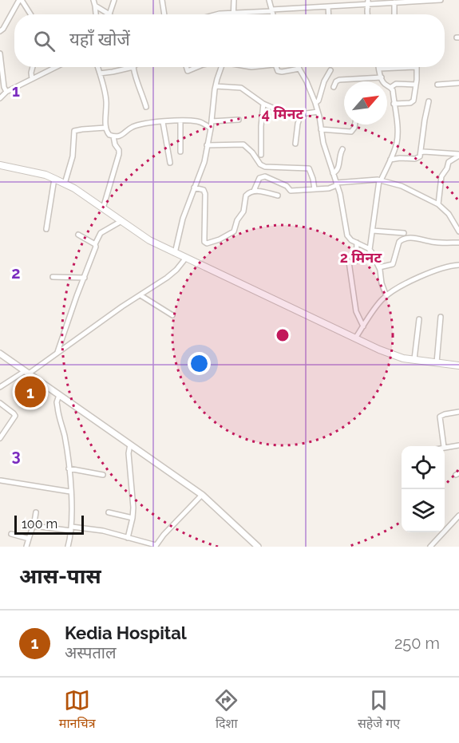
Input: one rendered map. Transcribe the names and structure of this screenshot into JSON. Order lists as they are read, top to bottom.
{
  "scale_bar": "100 m",
  "north": "top right",
  "page": {
    "search": "यहाँ खोजें",
    "pins": "1",
    "scale": "100 m",
    "heading": "आस-पास",
    "list": [
      {
        "mark": "1",
        "name": "Kedia Hospital",
        "note": "अस्पताल",
        "value": "250 m"
      }
    ],
    "nav": ["मानचित्र", "दिशा", "सहेजे गए"]
  },
  "grid": {
    "rows": ["1", "2", "3"]
  },
  "rings": ["4 मिनट", "2 मिनट"]
}
